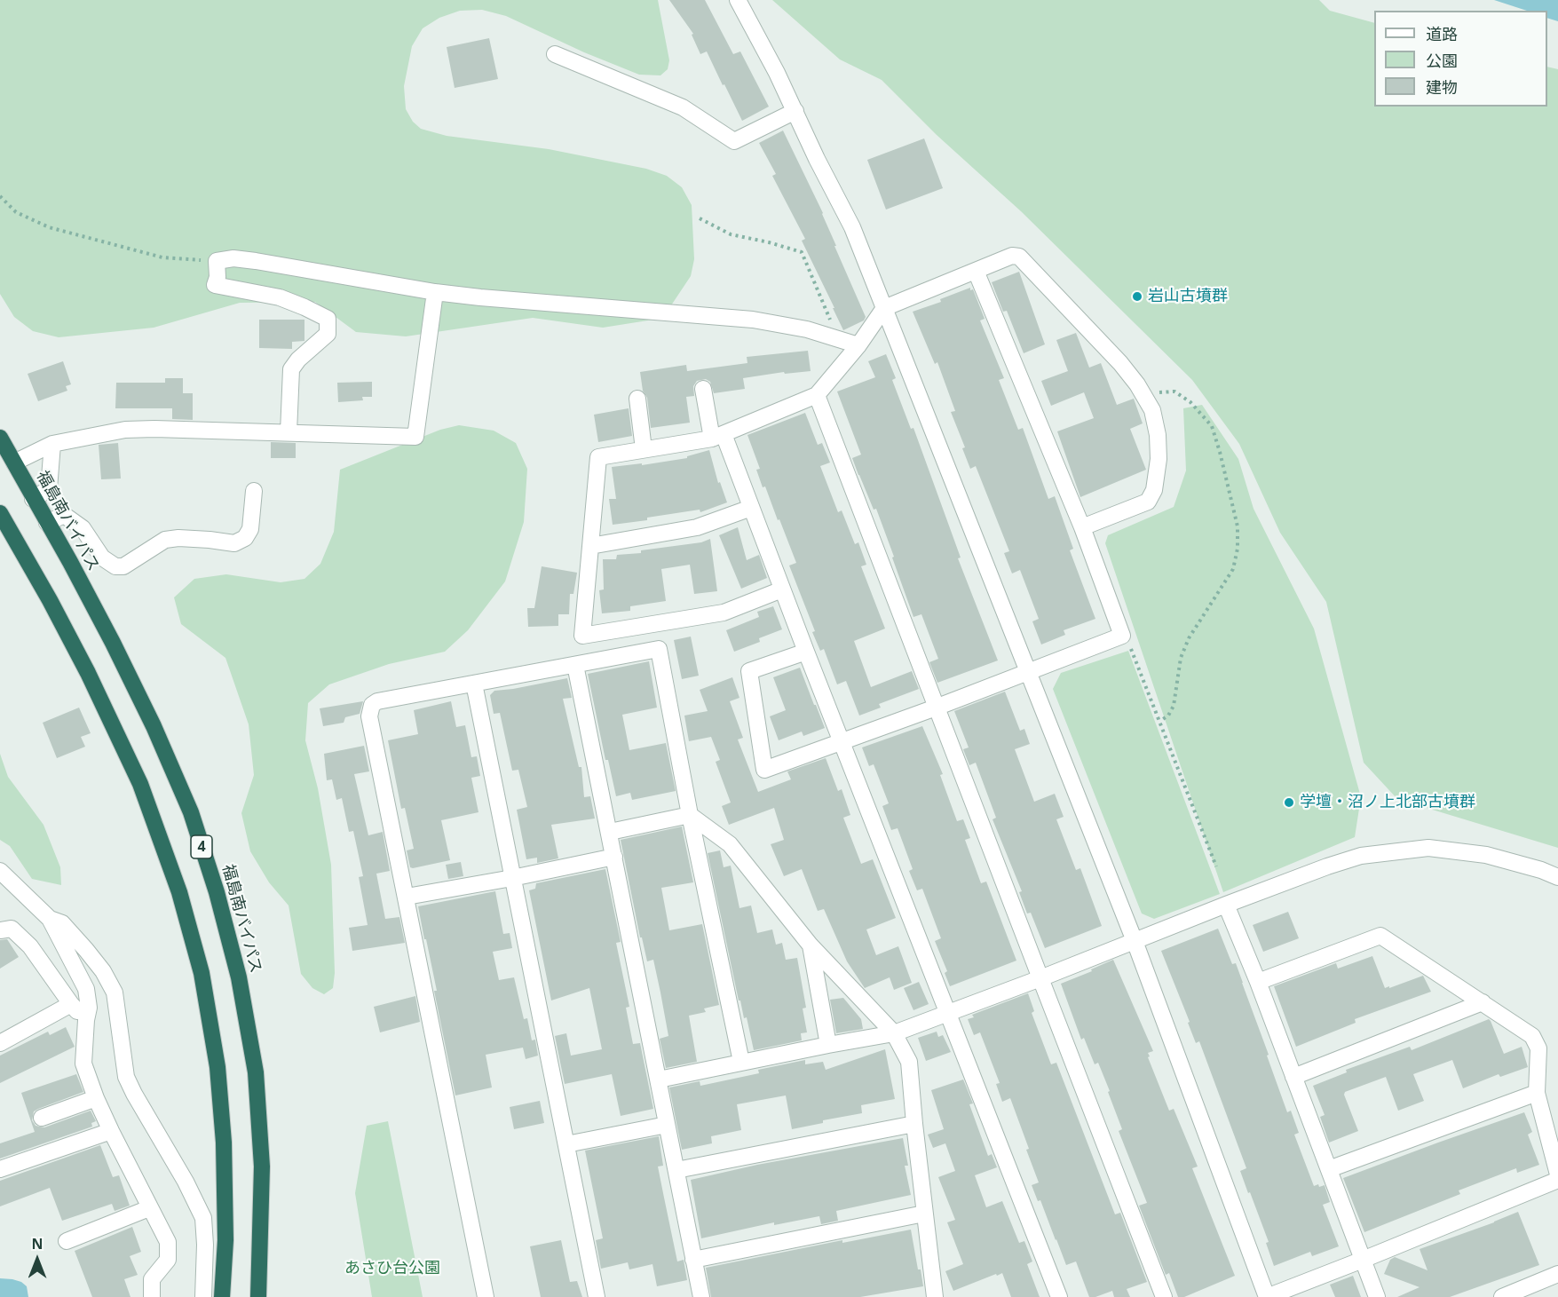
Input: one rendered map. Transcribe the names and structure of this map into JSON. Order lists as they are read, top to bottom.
{
  "streets": {
    "highway": ["福島南バイパス", "4"]
  },
  "parks": ["あさひ台公園"],
  "places": ["岩山古墳群", "学壇・沼ノ上北部古墳群"],
  "legend": ["道路", "公園", "建物"],
  "north": "top"
}
